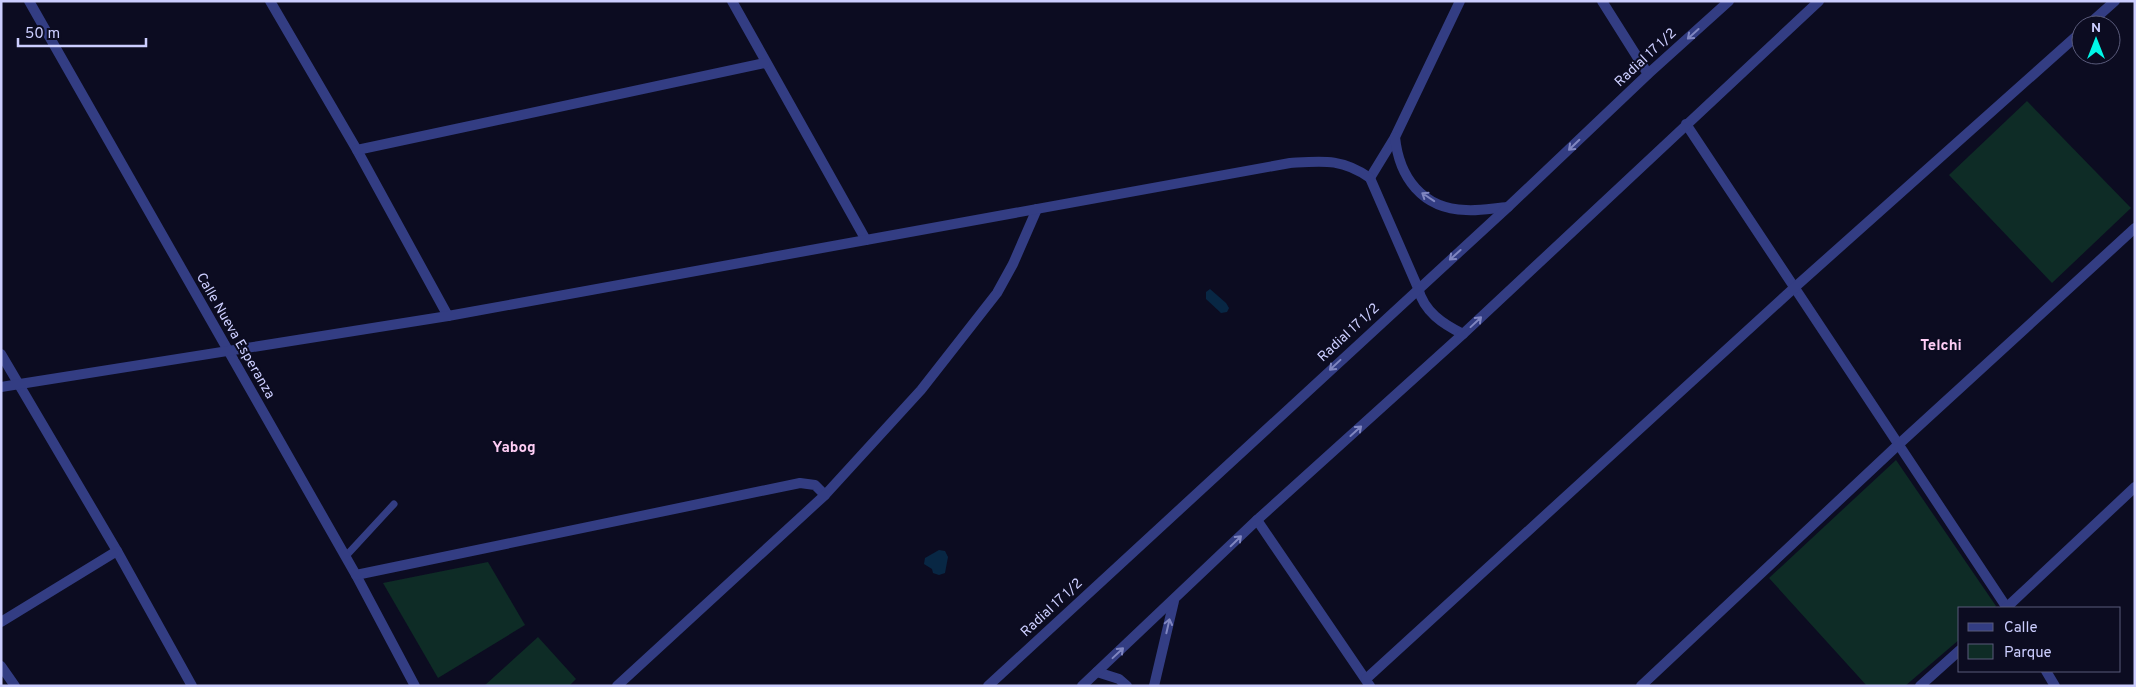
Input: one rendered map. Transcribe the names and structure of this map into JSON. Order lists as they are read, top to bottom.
{
  "streets": {
    "street": ["Radial 17 1/2", "Calle Nueva Esperanza"]
  },
  "districts": ["Telchi", "Yabog"],
  "legend": ["Calle", "Parque"],
  "scale_bar": "50 m",
  "north": "top"
}
